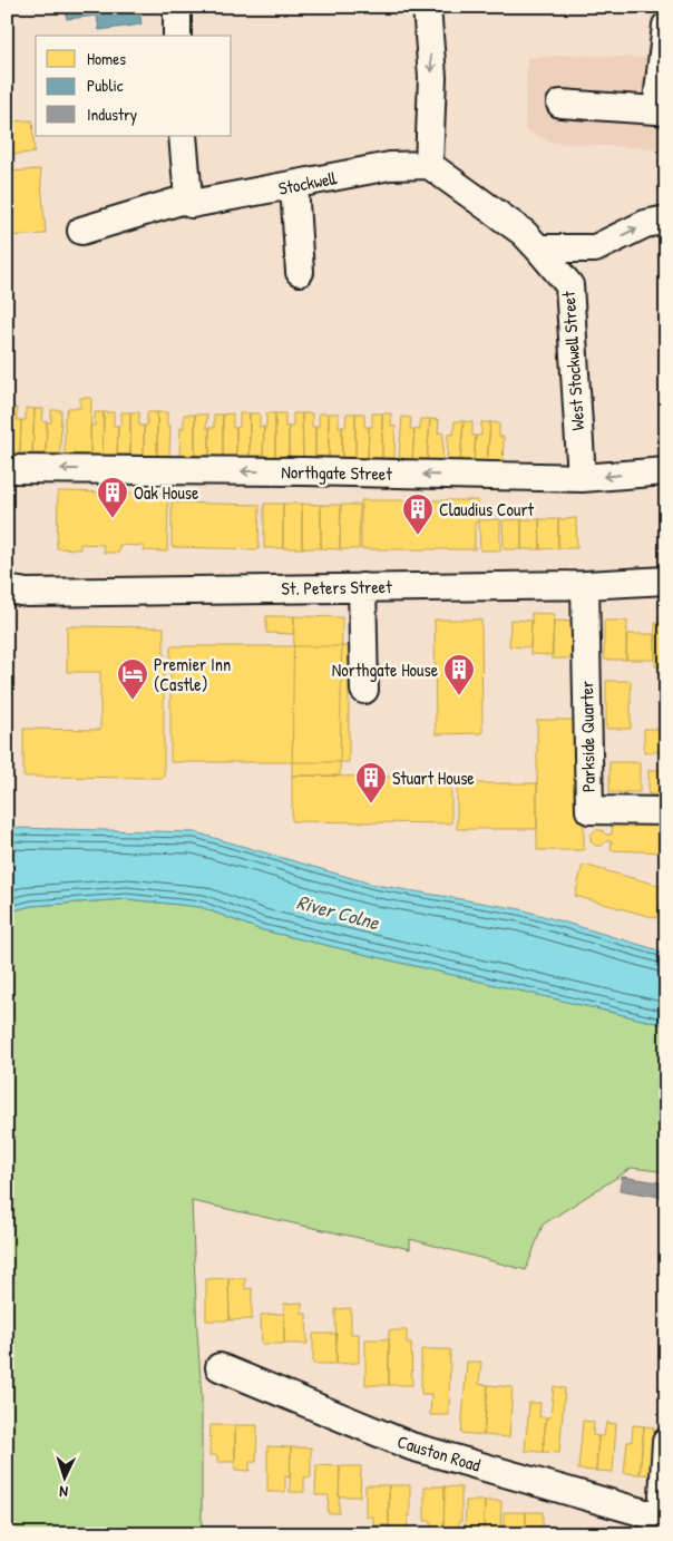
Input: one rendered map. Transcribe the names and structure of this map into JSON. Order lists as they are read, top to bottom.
{
  "streets": {
    "street": [
      "Stockwell",
      "West Stockwell Street",
      "Northgate Street",
      "St. Peters Street",
      "Parkside Quarter",
      "Causton Road"
    ]
  },
  "crossings": [
    ["Stockwell", "West Stockwell Street"],
    ["West Stockwell Street", "Northgate Street"],
    ["St. Peters Street", "Parkside Quarter"]
  ],
  "one_way": ["Northgate Street"],
  "water": ["River Colne"],
  "places": {
    "building": [
      "Oak House",
      "Claudius Court",
      "Northgate House",
      "Stuart House"
    ],
    "hotel": ["Premier Inn (Castle)"]
  },
  "legend": ["Homes", "Public", "Industry"],
  "north": "bottom"
}
